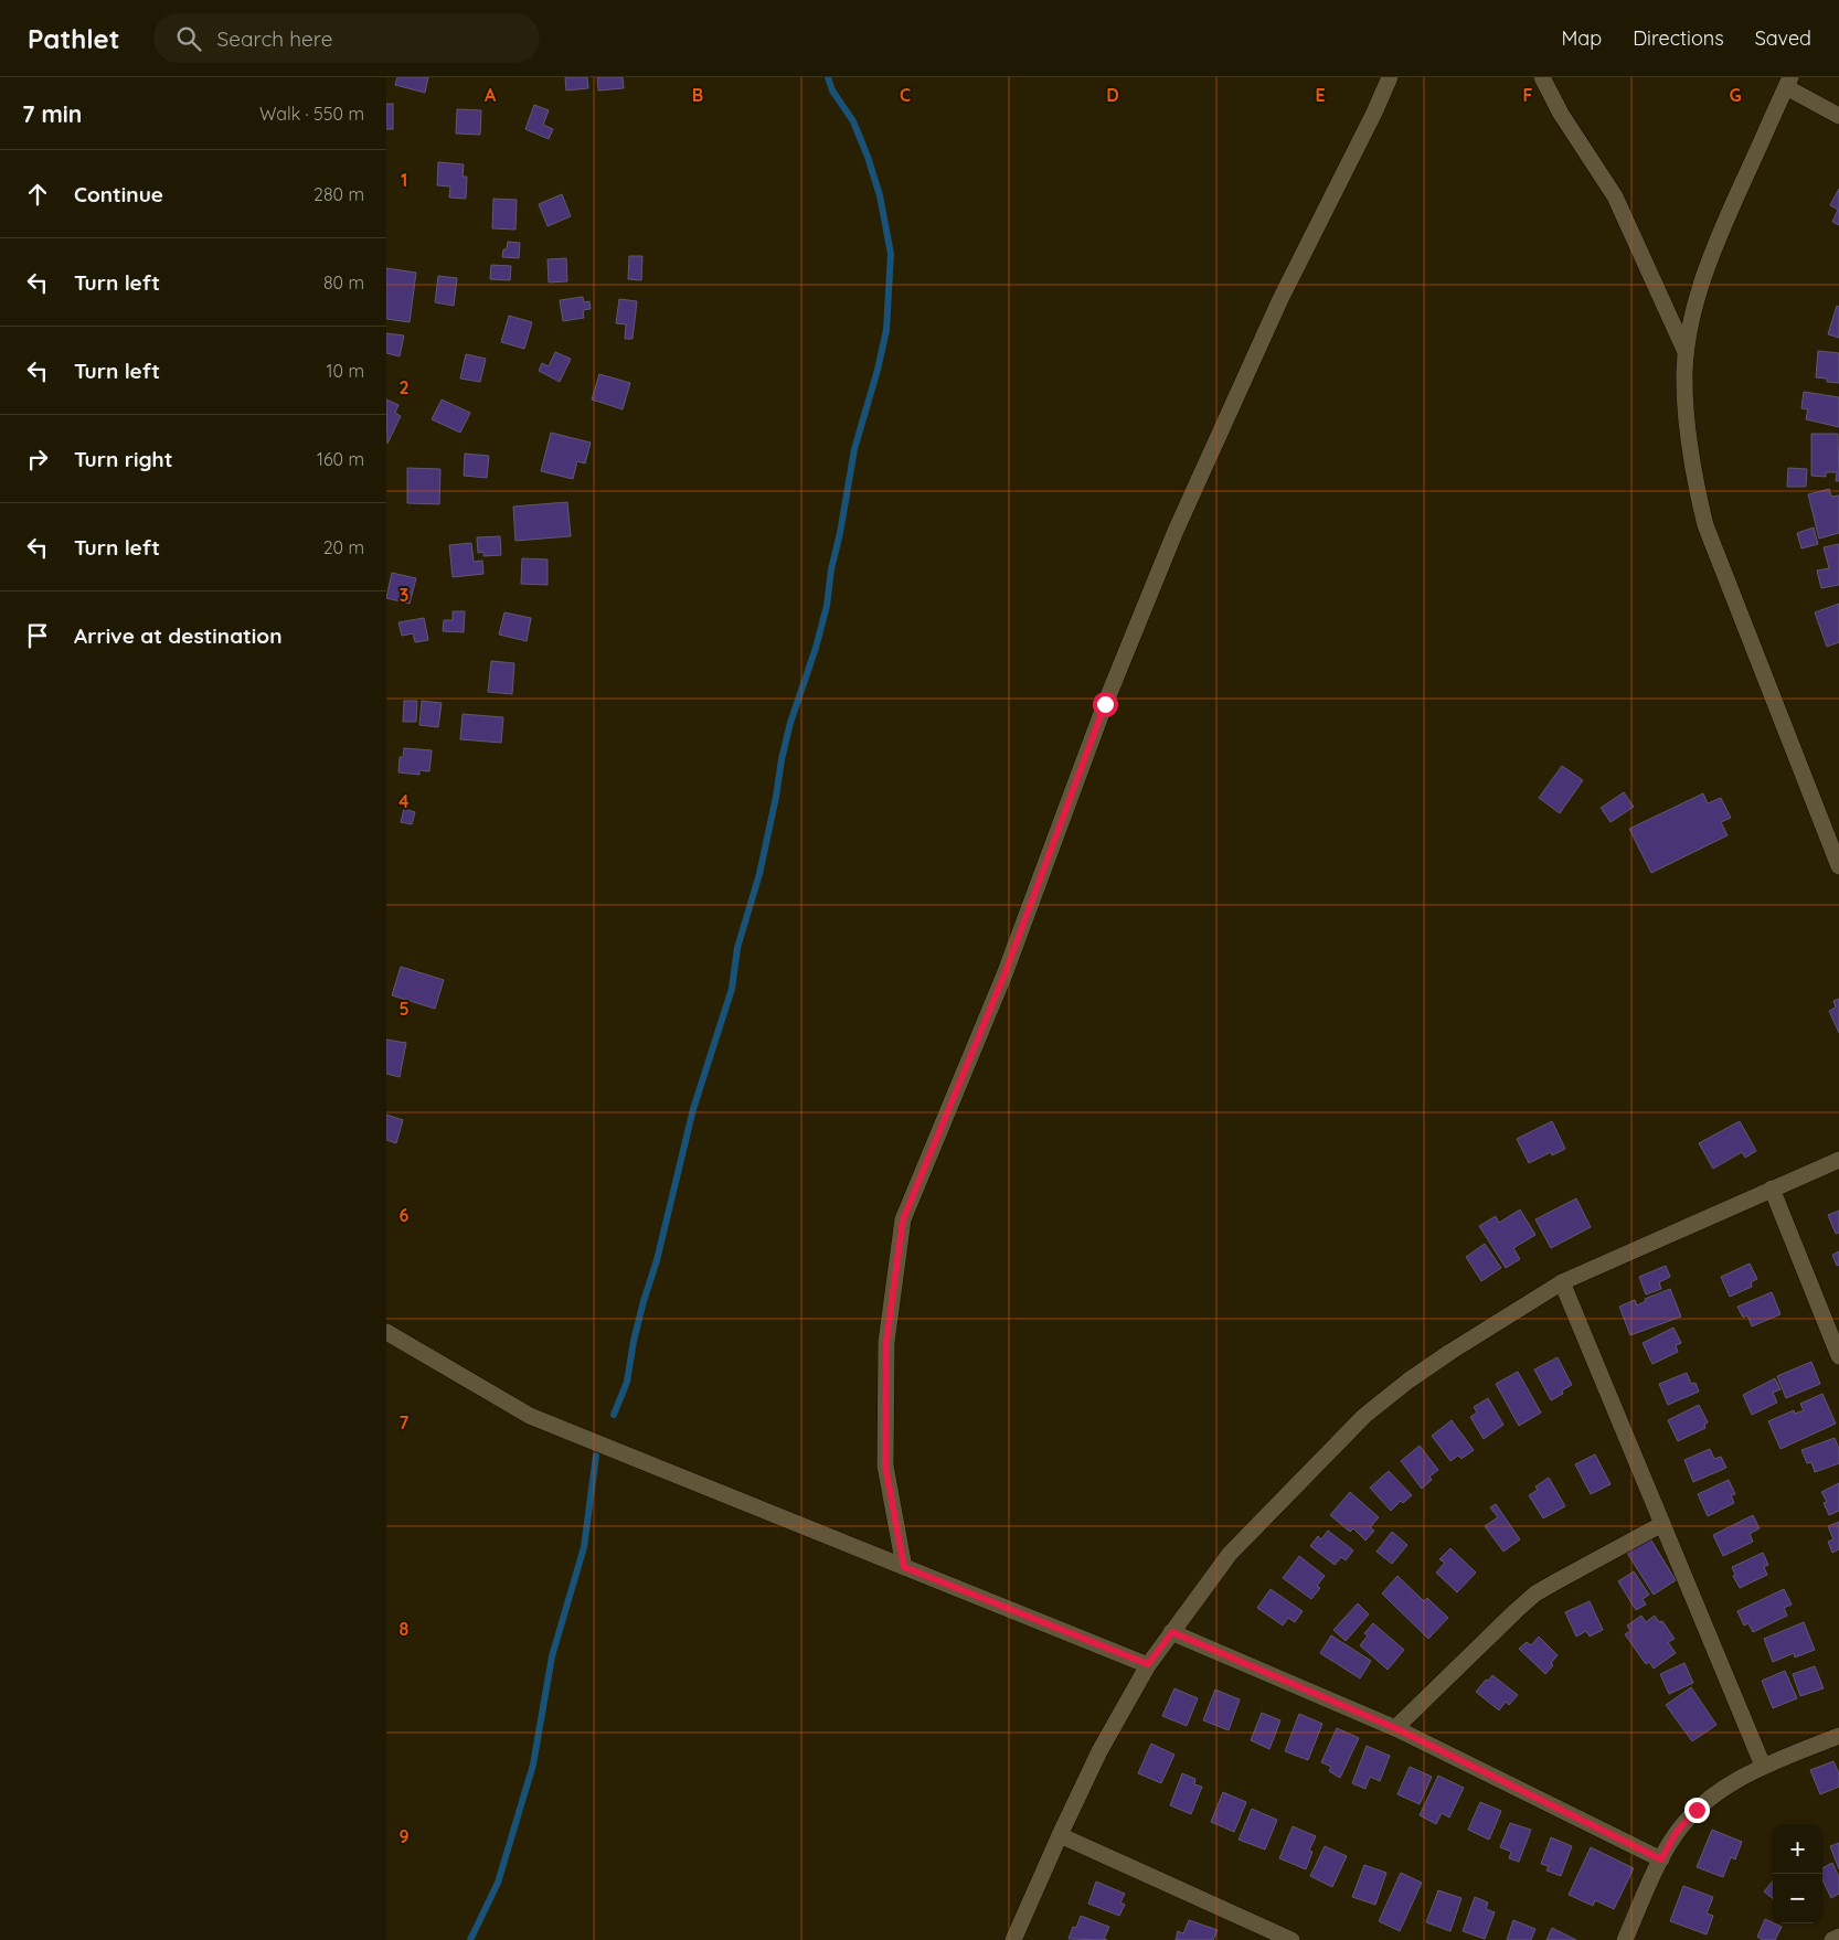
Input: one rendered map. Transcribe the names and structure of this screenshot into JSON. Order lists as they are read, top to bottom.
{
  "page": {
    "header": "Pathlet",
    "search": "Search here",
    "nav": ["Map", "Directions", "Saved"],
    "heading": ["7 min", "Walk · 550 m"],
    "list": [
      ["Continue", "280 m"],
      ["Turn left", "80 m"],
      ["Turn left", "10 m"],
      ["Turn right", "160 m"],
      ["Turn left", "20 m"],
      "Arrive at destination"
    ],
    "map_buttons": ["+", "−"]
  },
  "grid": {
    "columns": [
      "A",
      "B",
      "C",
      "D",
      "E",
      "F",
      "G"
    ],
    "rows": [
      "1",
      "2",
      "3",
      "4",
      "5",
      "6",
      "7",
      "8",
      "9"
    ]
  }
}
